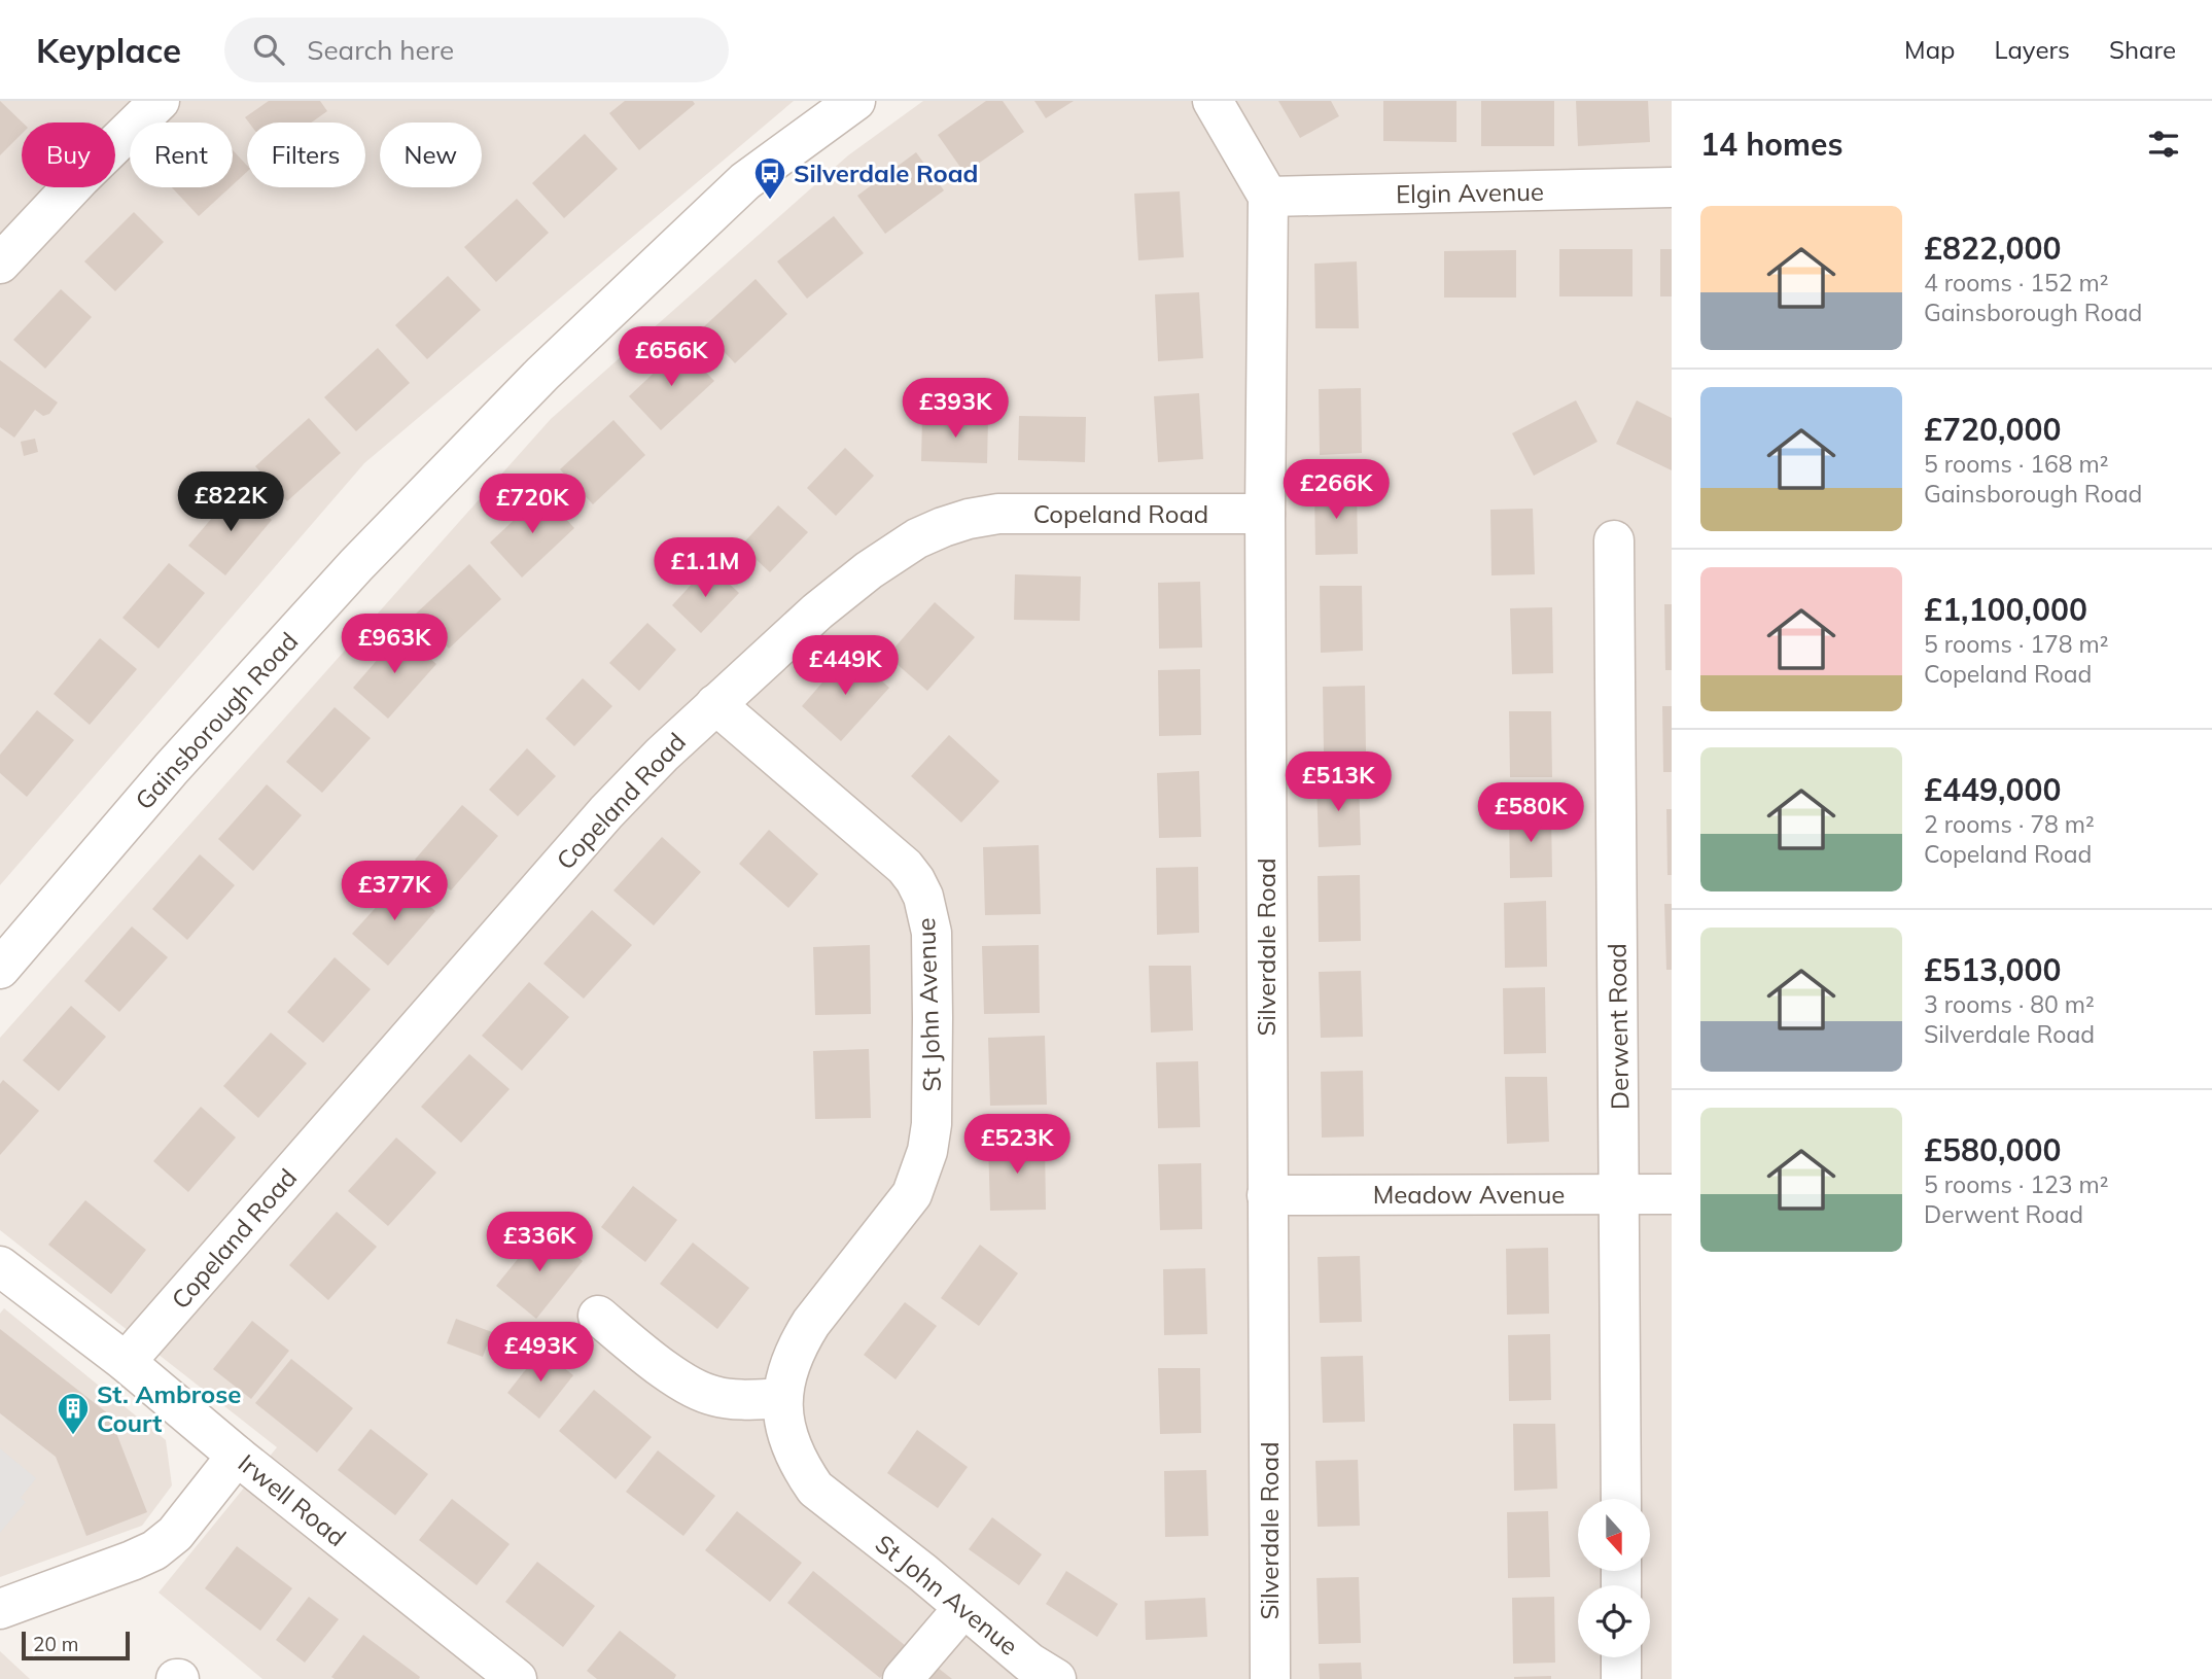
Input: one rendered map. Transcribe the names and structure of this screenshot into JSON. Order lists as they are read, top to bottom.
{
  "streets": {
    "street": [
      "Elgin Avenue",
      "Copeland Road",
      "Gainsborough Road",
      "Silverdale Road",
      "St John Avenue",
      "Derwent Road",
      "Meadow Avenue",
      "Irwell Road"
    ]
  },
  "crossings": [
    ["Elgin Avenue", "Silverdale Road"],
    ["Copeland Road", "Silverdale Road"],
    ["Copeland Road", "St John Avenue"],
    ["Copeland Road", "Irwell Road"],
    ["Silverdale Road", "Meadow Avenue"],
    ["Derwent Road", "Meadow Avenue"]
  ],
  "places": {
    "bus stop": ["Silverdale Road"],
    "building": ["St. Ambrose Court"]
  },
  "scale_bar": "20 m",
  "north": "bottom",
  "page": {
    "header": "Keyplace",
    "search": "Search here",
    "nav": ["Map", "Layers", "Share"],
    "heading": "14 homes",
    "chip": [
      "Buy",
      "Rent",
      "Filters",
      "New"
    ],
    "list": [
      {
        "name": "£822,000",
        "note": "4 rooms · 152 m² · Gainsborough Road"
      },
      {
        "name": "£720,000",
        "note": "5 rooms · 168 m² · Gainsborough Road"
      },
      {
        "name": "£1,100,000",
        "note": "5 rooms · 178 m² · Copeland Road"
      },
      {
        "name": "£449,000",
        "note": "2 rooms · 78 m² · Copeland Road"
      },
      {
        "name": "£513,000",
        "note": "3 rooms · 80 m² · Silverdale Road"
      },
      {
        "name": "£580,000",
        "note": "5 rooms · 123 m² · Derwent Road"
      }
    ],
    "price": [
      "£656K",
      "£393K",
      "£266K",
      "£822K",
      "£720K",
      "£1.1M",
      "£963K",
      "£449K",
      "£513K",
      "£580K",
      "£377K",
      "£523K",
      "£336K",
      "£493K"
    ],
    "scale": "20 m"
  }
}
